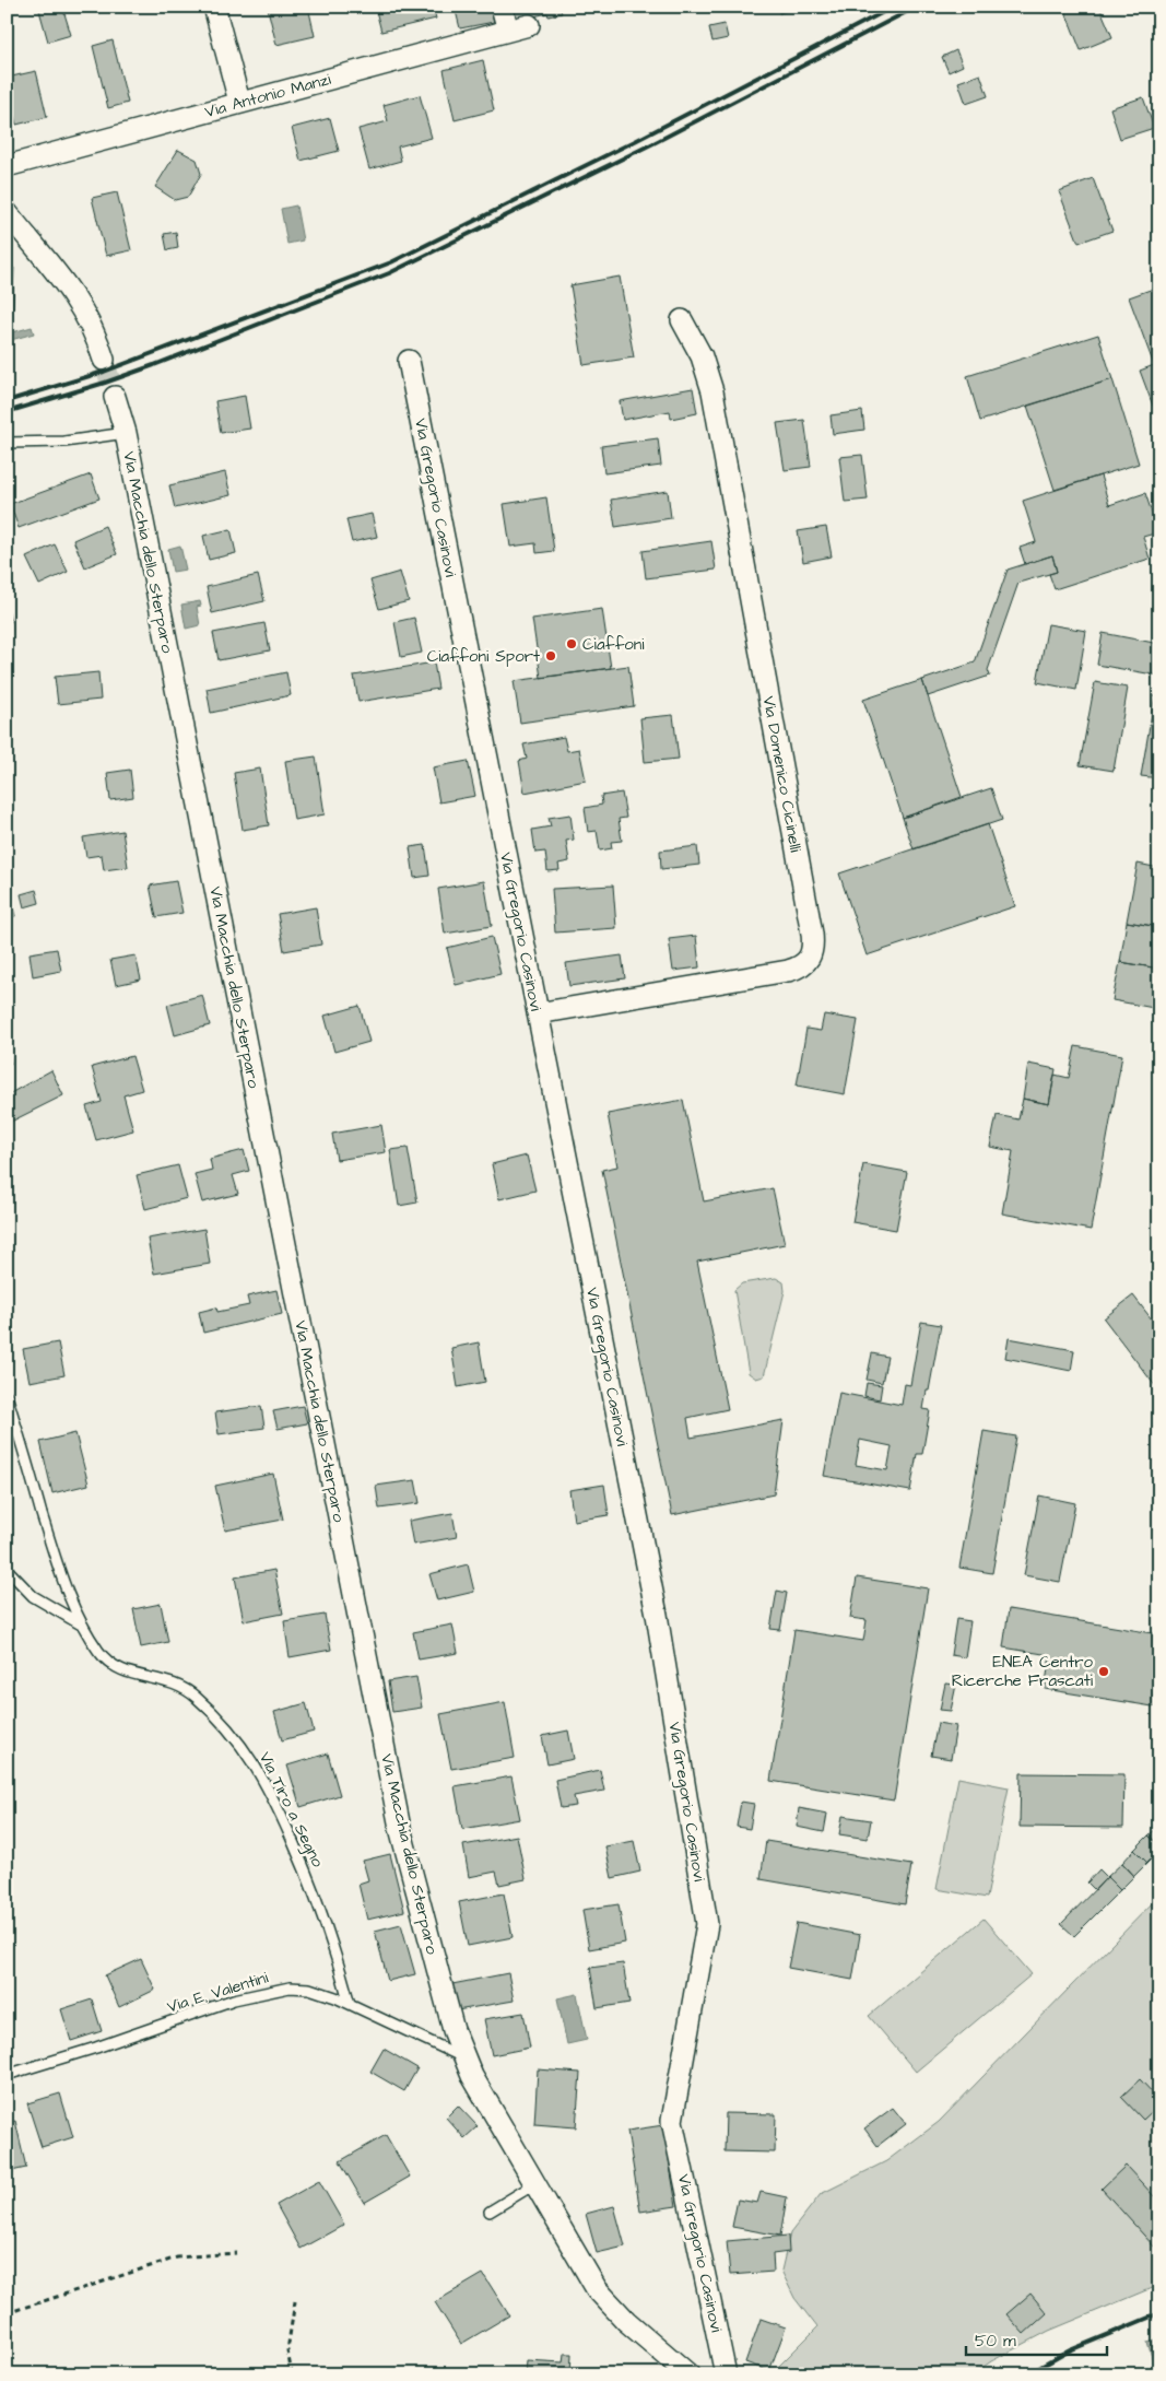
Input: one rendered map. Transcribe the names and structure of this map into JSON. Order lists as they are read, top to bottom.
{
  "streets": {
    "street": [
      "Via Antonio Manzi",
      "Via Gregorio Casinovi",
      "Via Macchia dello Sterparo",
      "Via Domenico Cicinelli"
    ],
    "lane": ["Via Tiro a Segno", "Via E. Valentini"]
  },
  "crossings": [
    ["Via Gregorio Casinovi", "Via Domenico Cicinelli"],
    ["Via Macchia dello Sterparo", "Via E. Valentini"],
    ["Via Tiro a Segno", "Via E. Valentini"]
  ],
  "places": ["Ciaffoni", "Ciaffoni Sport", "ENEA Centro Ricerche Frascati"],
  "scale_bar": "50 m"
}
